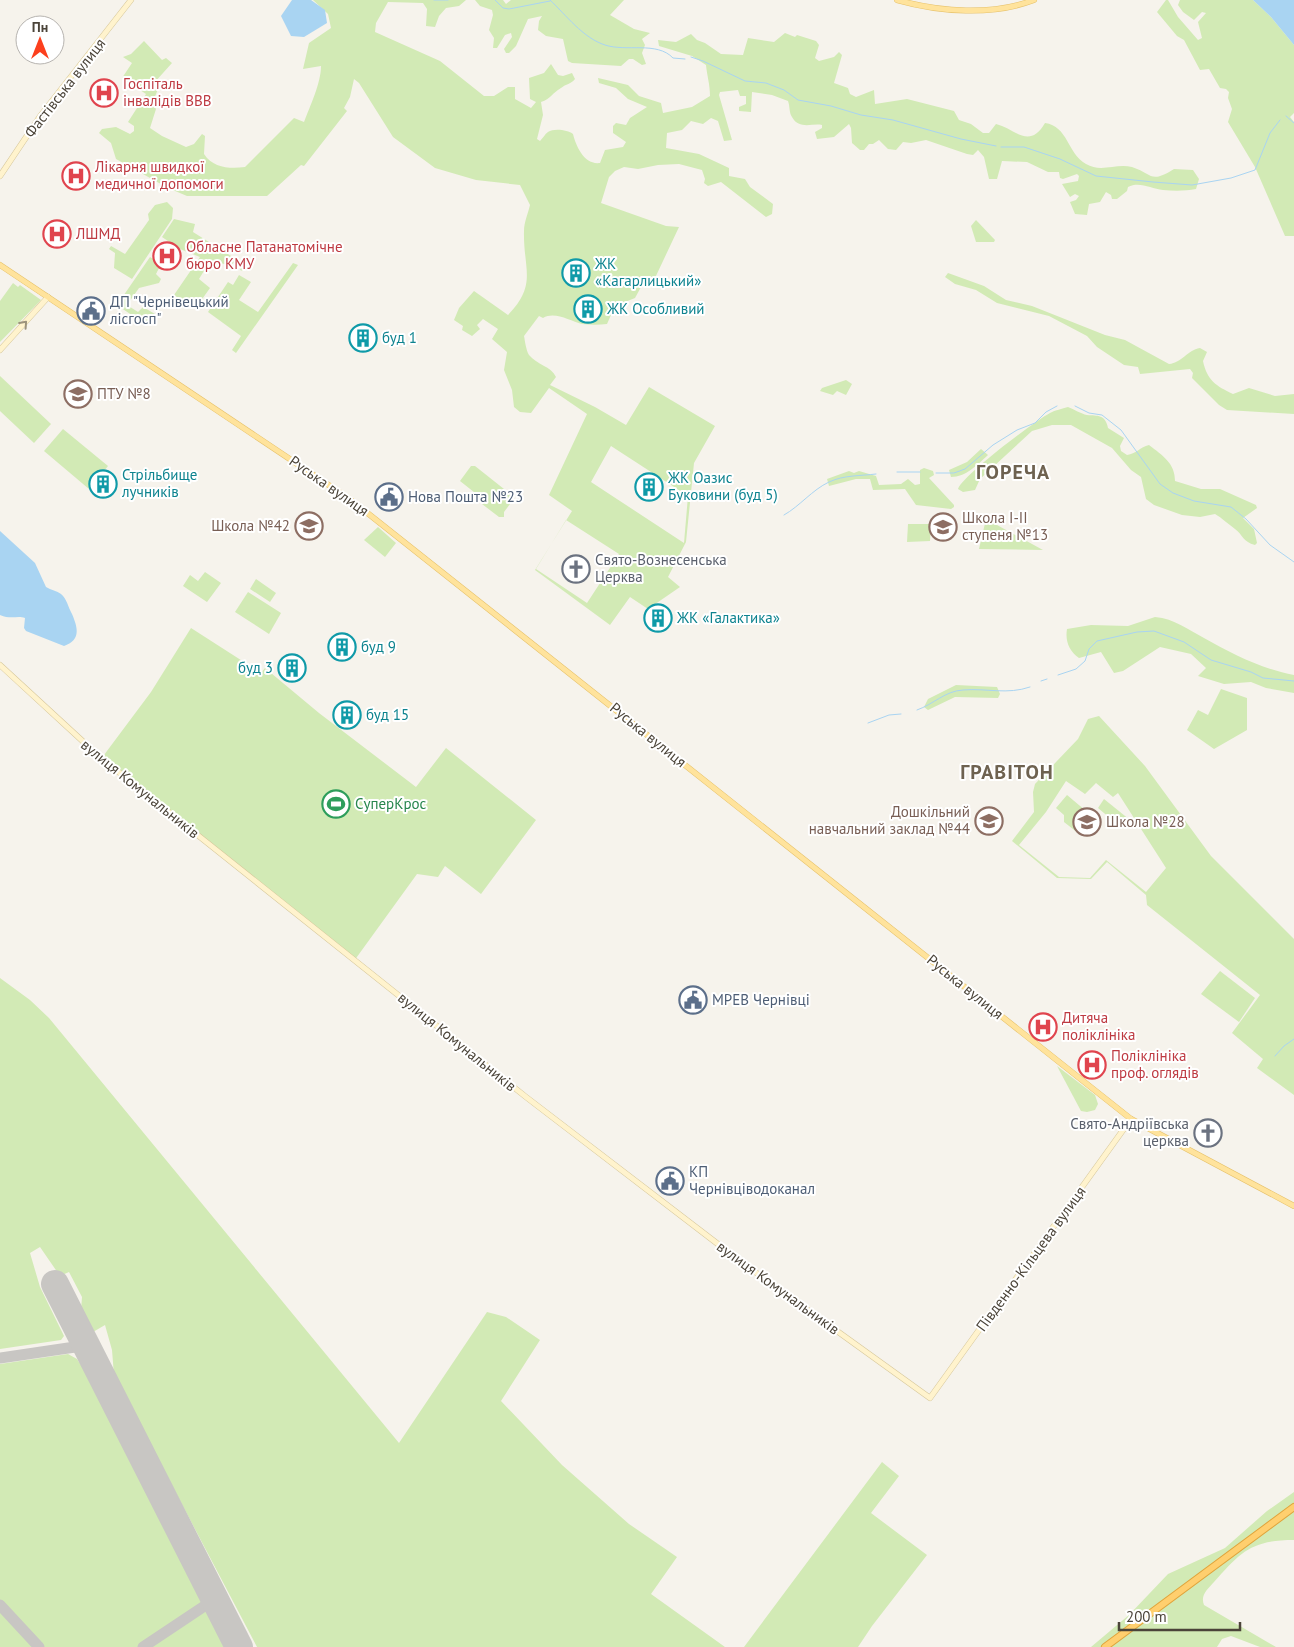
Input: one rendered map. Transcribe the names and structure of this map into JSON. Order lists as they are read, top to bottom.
{
  "streets": {
    "main road": ["Руська вулиця"],
    "street": ["Фастівська вулиця", "вулиця Комунальників", "Південно-Кільцева вулиця"]
  },
  "crossings": [
    ["Руська вулиця", "Південно-Кільцева вулиця"],
    ["вулиця Комунальників", "Південно-Кільцева вулиця"]
  ],
  "districts": ["ГОРЕЧА", "ГРАВІТОН"],
  "places": {
    "hospital": [
      "Госпіталь інвалідів ВВВ",
      "Лікарня швидкої медичної допомоги",
      "ЛШМД",
      "Обласне Патанатомічне бюро КМУ",
      "Дитяча поліклініка",
      "Поліклініка проф. оглядів"
    ],
    "building": [
      "ЖК «Кагарлицький»",
      "ЖК Особливий",
      "буд 1",
      "Стрільбище лучників",
      "ЖК Оазис Буковини (буд 5)",
      "ЖК «Галактика»",
      "буд 9",
      "буд 3",
      "буд 15"
    ],
    "public building": [
      "ДП \"Чернівецький лісгосп\"",
      "Нова Пошта №23",
      "МРЕВ Чернівці",
      "КП Чернівціводоканал"
    ],
    "school or university": [
      "ПТУ №8",
      "Школа №42",
      "Школа I-II ступеня №13",
      "Дошкільний навчальний заклад №44",
      "Школа №28"
    ],
    "church": ["Свято-Вознесенська Церква", "Свято-Андріївська церква"],
    "sports": ["СуперКрос"]
  },
  "scale_bar": "200 m",
  "north": "top"
}
